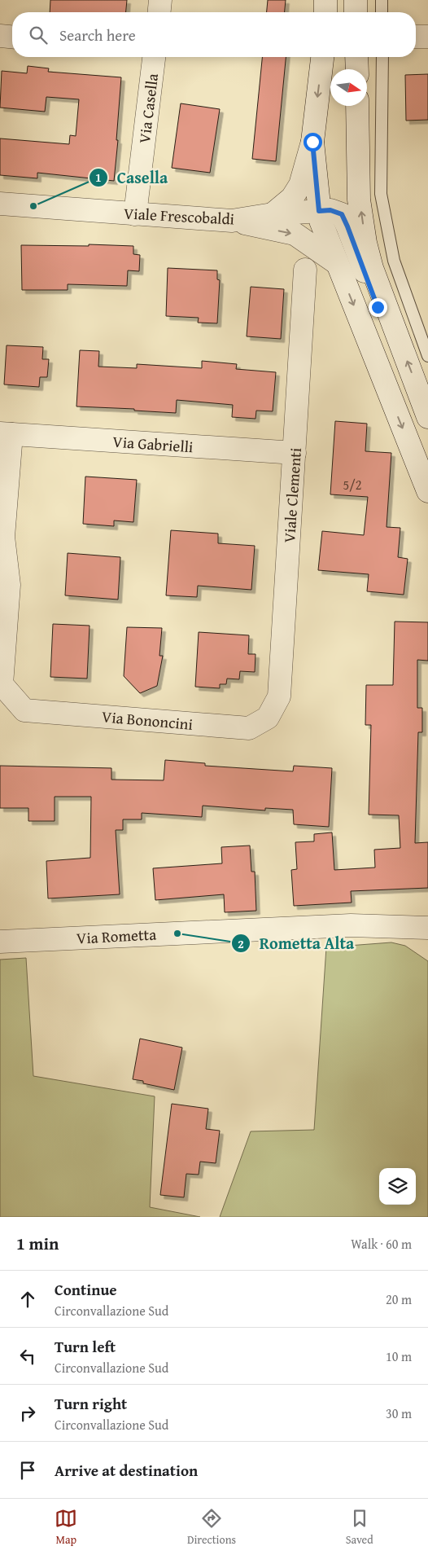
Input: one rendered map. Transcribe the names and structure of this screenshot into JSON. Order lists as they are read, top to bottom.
{
  "streets": {
    "street": [
      "Via Casella",
      "Viale Frescobaldi",
      "Via Gabrielli",
      "Viale Clementi",
      "Via Bononcini",
      "Via Rometta"
    ]
  },
  "crossings": [
    ["Via Casella", "Viale Frescobaldi"],
    ["Via Gabrielli", "Viale Clementi"],
    ["Via Gabrielli", "Via Bononcini"],
    ["Viale Clementi", "Via Bononcini"]
  ],
  "places": ["Casella", "Rometta Alta"],
  "house_numbers": ["5/2"],
  "north": "right",
  "page": {
    "search": "Search here",
    "heading": ["1 min", "Walk · 60 m"],
    "list": [
      ["Continue", "Circonvallazione Sud", "20 m"],
      ["Turn left", "Circonvallazione Sud", "10 m"],
      ["Turn right", "Circonvallazione Sud", "30 m"],
      "Arrive at destination"
    ],
    "nav": ["Map", "Directions", "Saved"]
  }
}
